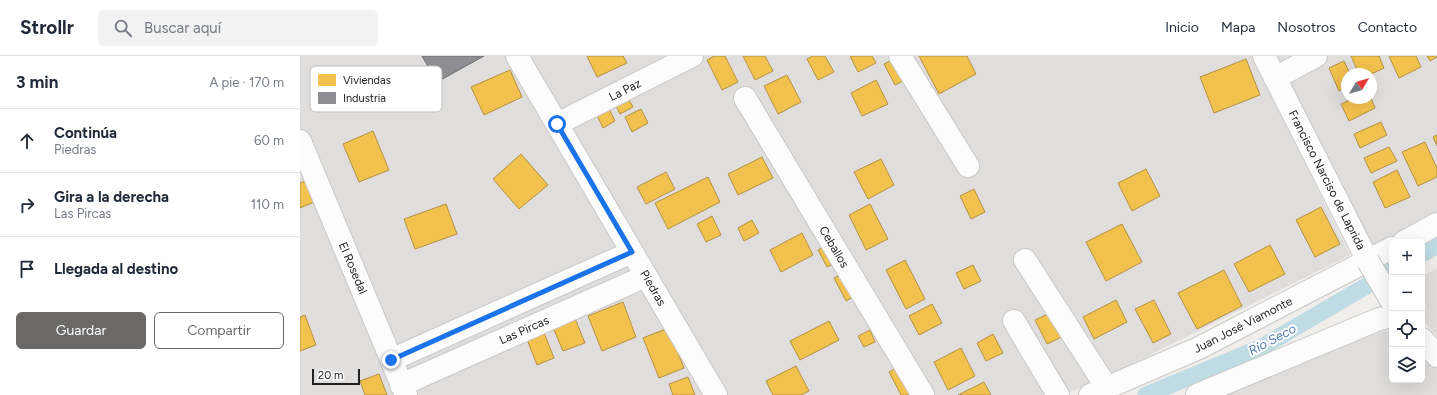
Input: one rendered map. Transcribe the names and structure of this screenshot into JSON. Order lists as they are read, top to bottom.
{
  "streets": {
    "street": [
      "La Paz",
      "Francisco Narciso de Laprida",
      "Ceballos",
      "El Rosedal",
      "Piedras",
      "Juan José Viamonte",
      "Las Pircas"
    ]
  },
  "crossings": [
    ["La Paz", "Piedras"],
    ["Francisco Narciso de Laprida", "Juan José Viamonte"],
    ["El Rosedal", "Las Pircas"],
    ["Piedras", "Las Pircas"]
  ],
  "water": ["Río Seco"],
  "legend": ["Viviendas", "Industria"],
  "scale_bar": "20 m",
  "north": "top right",
  "page": {
    "header": "Strollr",
    "search": "Buscar aquí",
    "nav": [
      "Inicio",
      "Mapa",
      "Nosotros",
      "Contacto"
    ],
    "heading": ["3 min", "A pie · 170 m"],
    "list": [
      ["Continúa", "Piedras", "60 m"],
      ["Gira a la derecha", "Las Pircas", "110 m"],
      "Llegada al destino"
    ],
    "map_buttons": ["+", "−"],
    "buttons": ["Guardar", "Compartir"],
    "scale": "20 m"
  }
}
